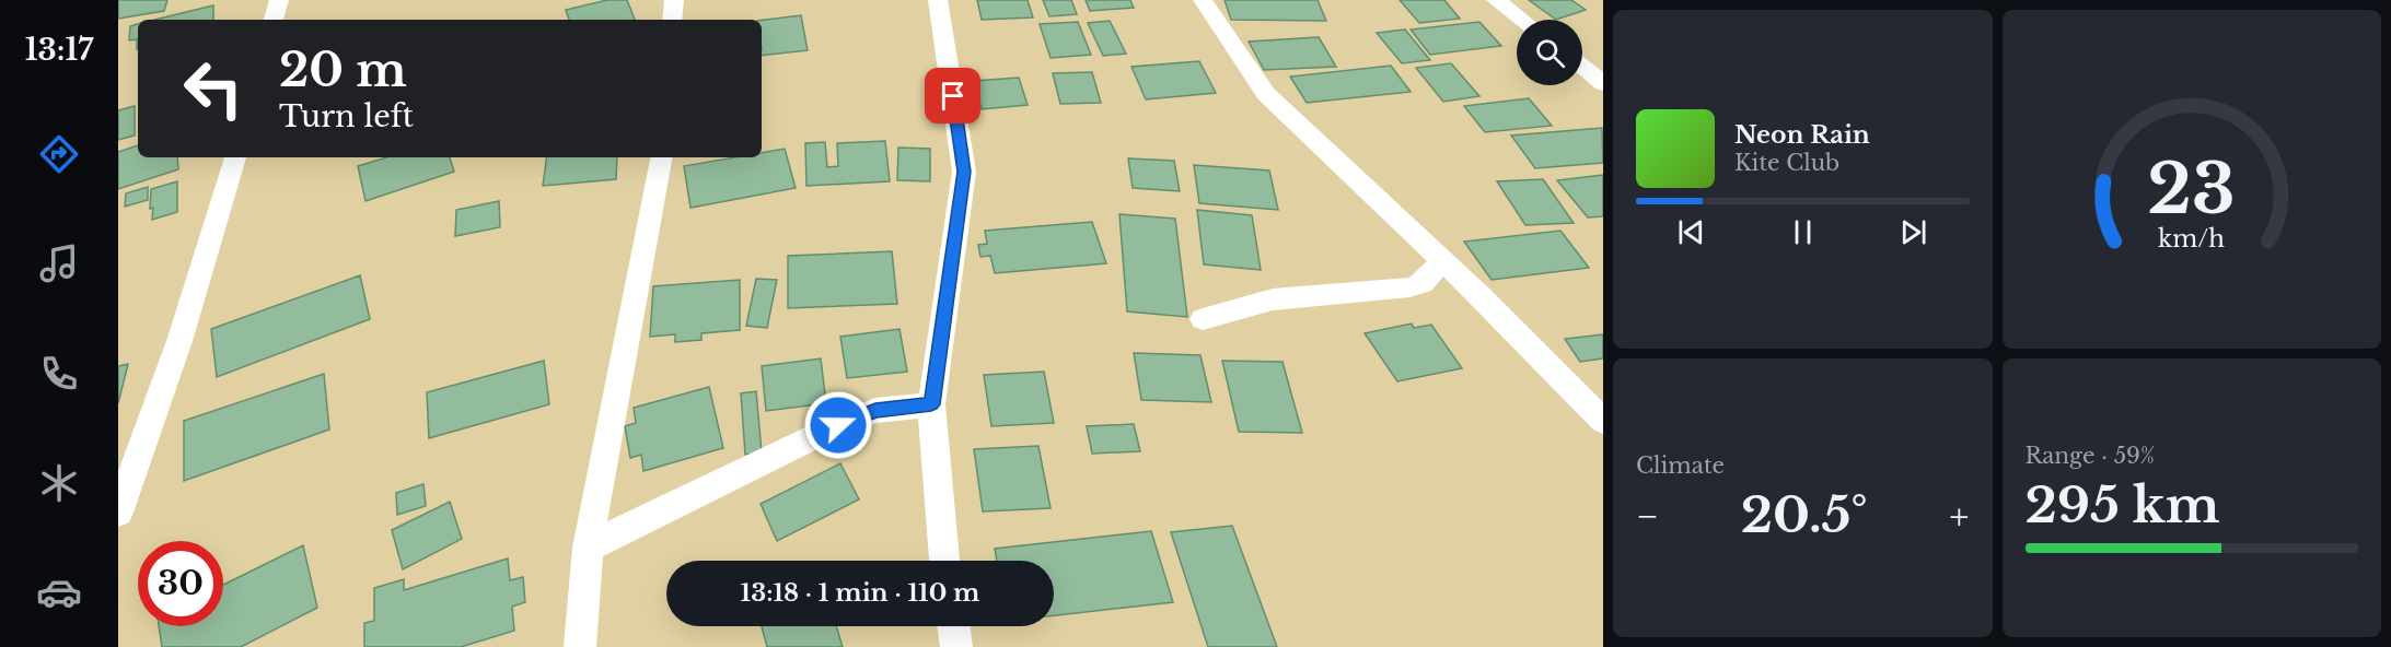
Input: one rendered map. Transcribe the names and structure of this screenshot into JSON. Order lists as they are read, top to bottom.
{
  "page": {
    "tabs": "13:17",
    "turn": ["20 m", "Turn left"],
    "song": ["Neon Rain", "Kite Club"],
    "tile": [
      "Climate",
      ["Range · 59%", "295 km"]
    ],
    "heat": ["−", "20.5°", "+"],
    "limit": "30",
    "trip": "13:18 · 1 min · 110 m",
    "gauge": ["23", "km/h"]
  }
}
